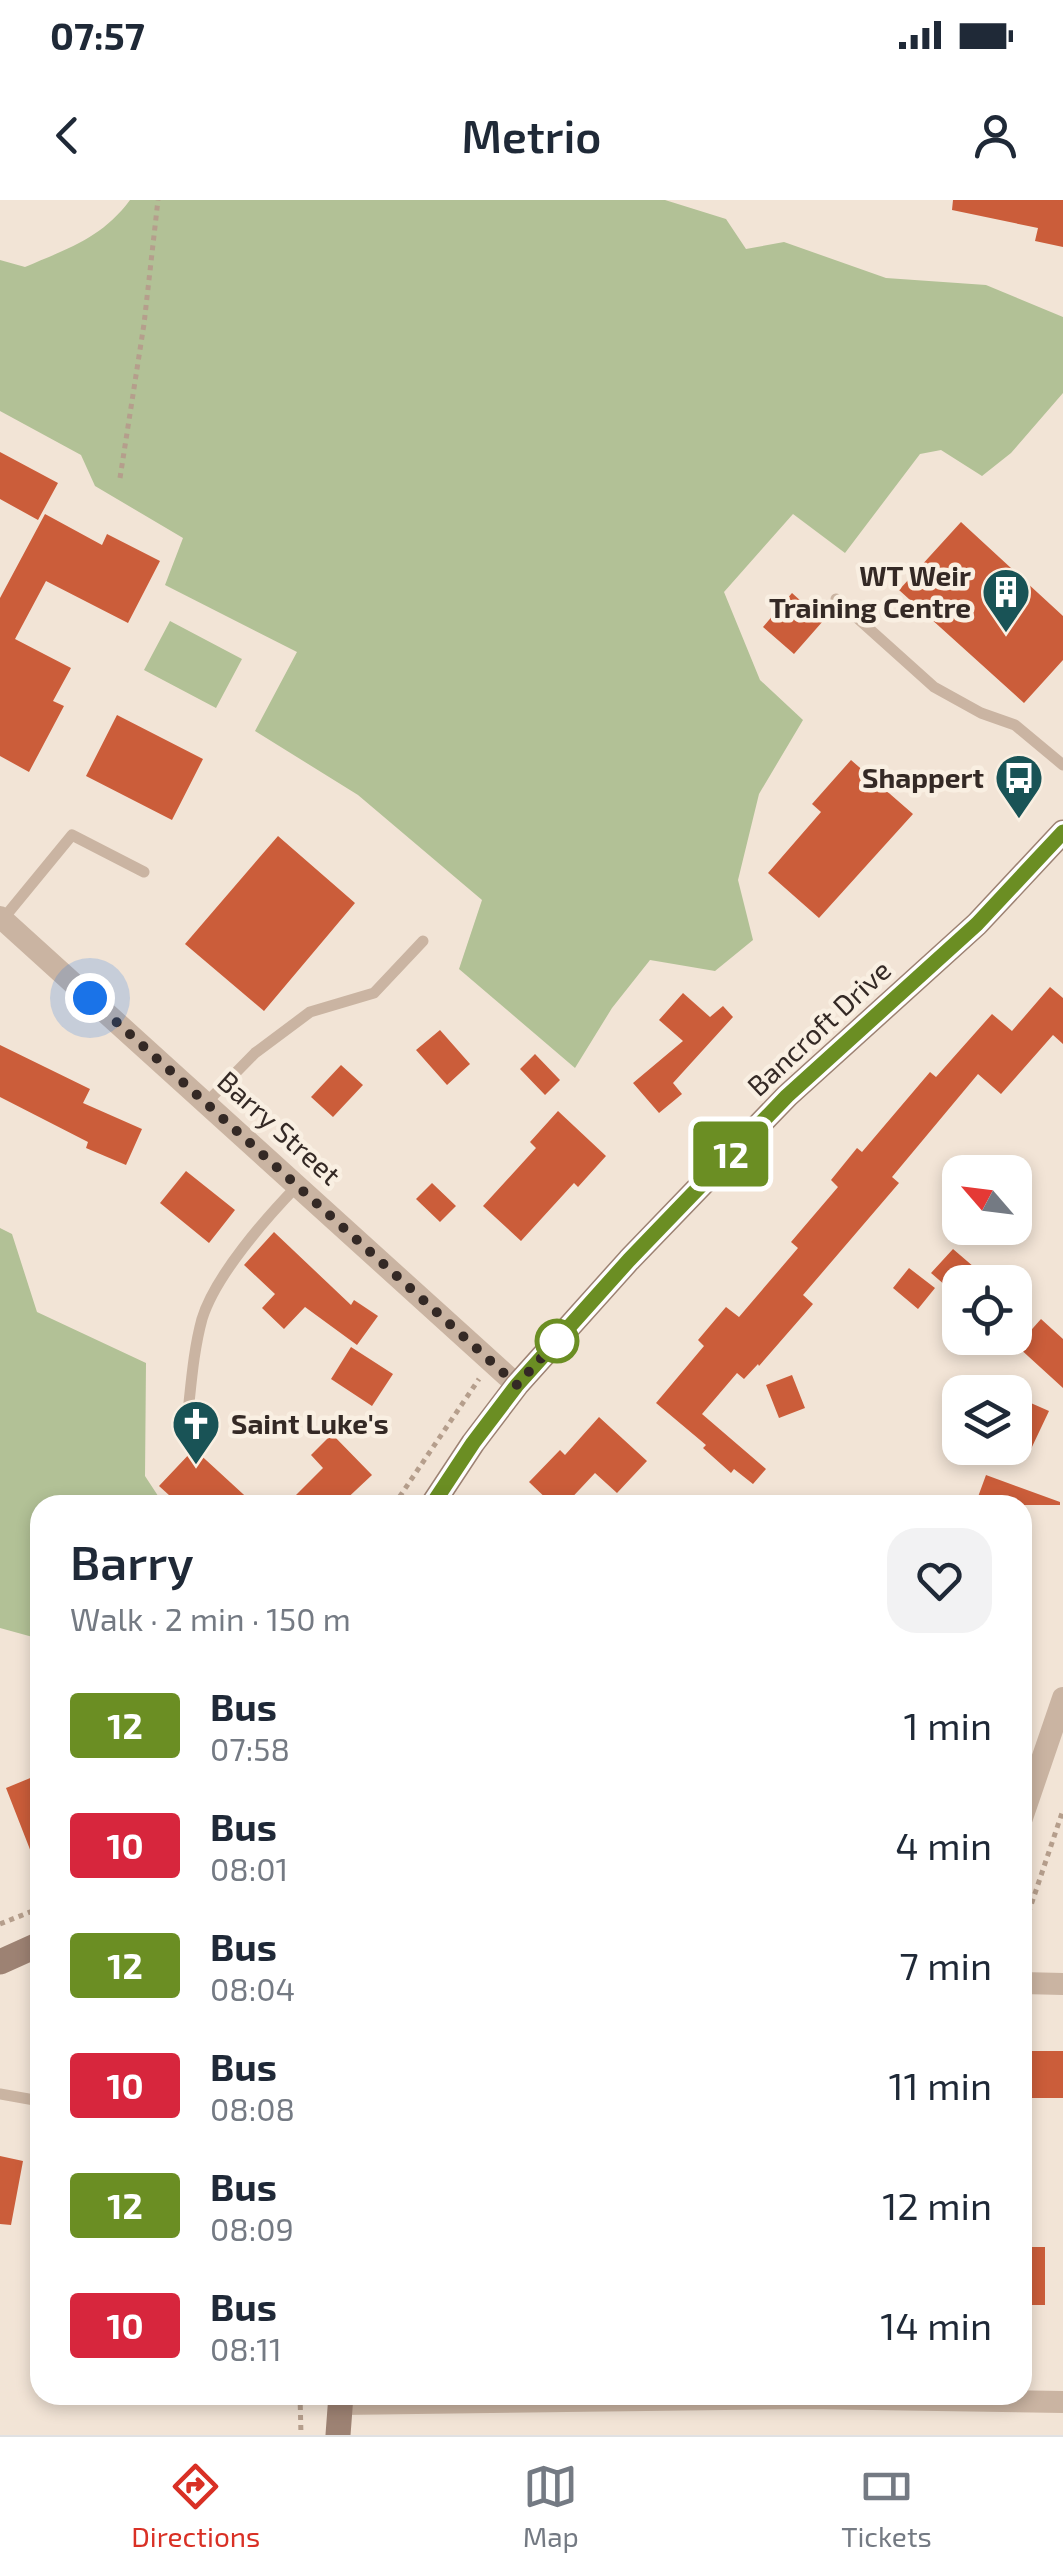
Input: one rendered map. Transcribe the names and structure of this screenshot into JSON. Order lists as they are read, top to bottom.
{
  "streets": {
    "main road": ["Bancroft Drive"],
    "street": ["Barry Street"]
  },
  "crossings": [
    ["Bancroft Drive", "Barry Street"]
  ],
  "places": {
    "building": ["WT Weir Training Centre"],
    "bus stop": ["Shappert"],
    "church": ["Saint Luke's"]
  },
  "lines": ["bus line 12"],
  "north": "top left",
  "page": {
    "status": "07:57",
    "header": "Metrio",
    "on_map": "12",
    "heading": ["Barry", "Walk · 2 min · 150 m"],
    "list": [
      {
        "mark": "12",
        "name": "Bus",
        "note": "07:58",
        "value": "1 min"
      },
      {
        "mark": "10",
        "name": "Bus",
        "note": "08:01",
        "value": "4 min"
      },
      {
        "mark": "12",
        "name": "Bus",
        "note": "08:04",
        "value": "7 min"
      },
      {
        "mark": "10",
        "name": "Bus",
        "note": "08:08",
        "value": "11 min"
      },
      {
        "mark": "12",
        "name": "Bus",
        "note": "08:09",
        "value": "12 min"
      },
      {
        "mark": "10",
        "name": "Bus",
        "note": "08:11",
        "value": "14 min"
      }
    ],
    "tabs": ["Directions", "Map", "Tickets"]
  }
}
